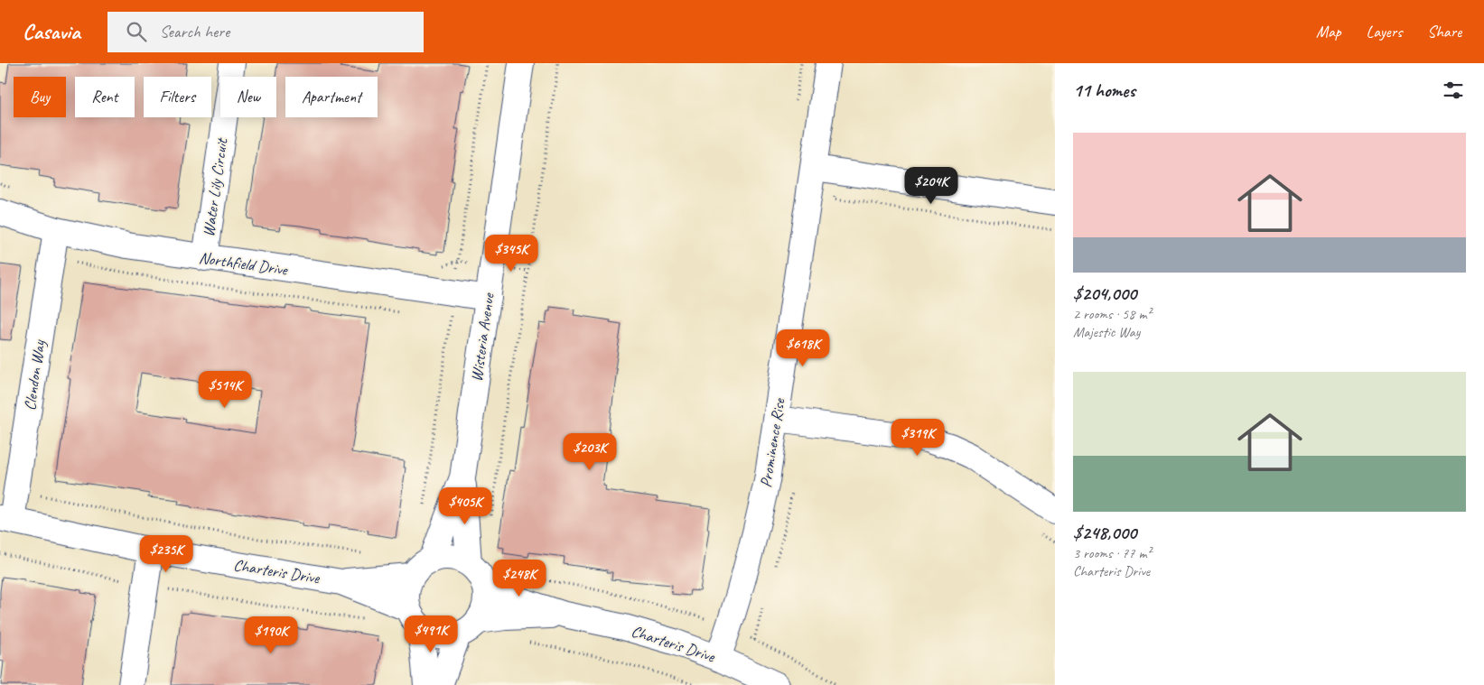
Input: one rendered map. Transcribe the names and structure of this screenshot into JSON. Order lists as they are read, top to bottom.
{
  "streets": {
    "street": [
      "Water Lily Circuit",
      "Northfield Drive",
      "Wisteria Avenue",
      "Clendon Way",
      "Prominence Rise",
      "Charteris Drive"
    ]
  },
  "crossings": [
    ["Water Lily Circuit", "Northfield Drive"],
    ["Northfield Drive", "Wisteria Avenue"],
    ["Northfield Drive", "Clendon Way"],
    ["Wisteria Avenue", "Charteris Drive"],
    ["Clendon Way", "Charteris Drive"],
    ["Prominence Rise", "Charteris Drive"]
  ],
  "page": {
    "header": "Casavia",
    "search": "Search here",
    "nav": ["Map", "Layers", "Share"],
    "heading": "11 homes",
    "chip": [
      "Buy",
      "Rent",
      "Filters",
      "New",
      "Apartment"
    ],
    "list": [
      {
        "name": "$204,000",
        "note": "2 rooms · 58 m² · Majestic Way"
      },
      {
        "name": "$248,000",
        "note": "3 rooms · 77 m² · Charteris Drive"
      }
    ],
    "price": [
      "$204K",
      "$345K",
      "$618K",
      "$514K",
      "$319K",
      "$203K",
      "$405K",
      "$235K",
      "$248K",
      "$491K",
      "$190K"
    ]
  }
}
